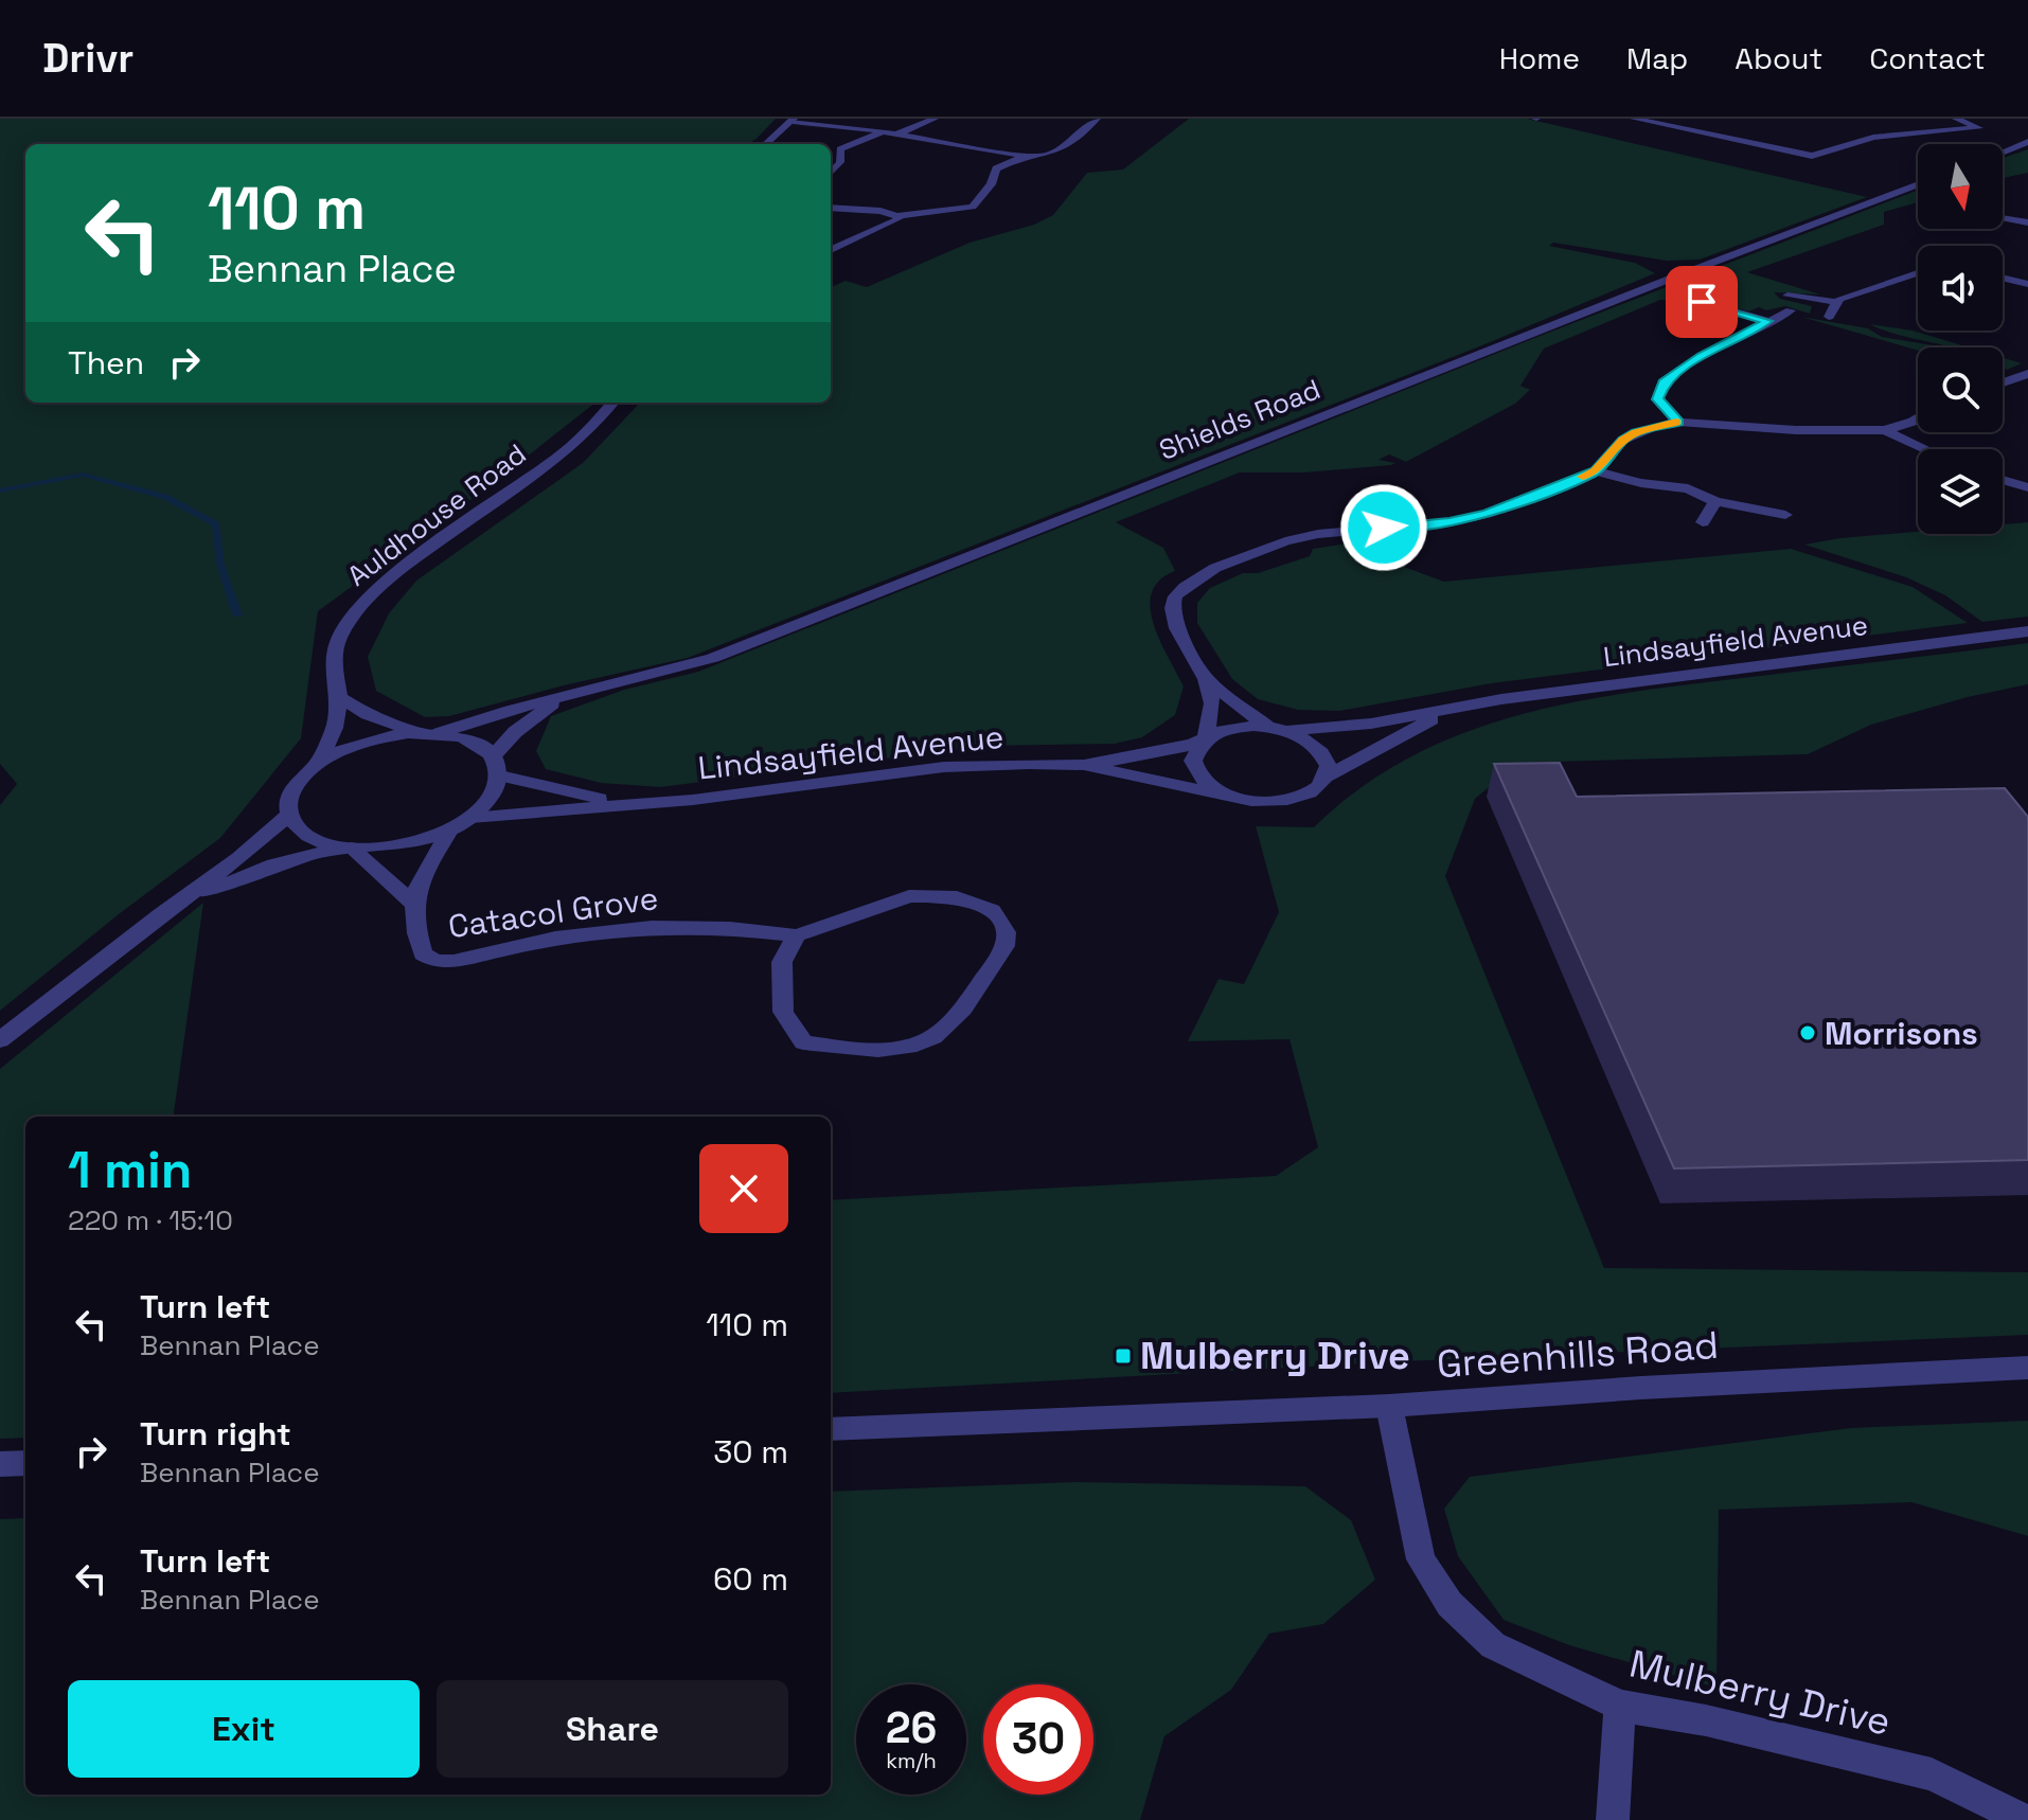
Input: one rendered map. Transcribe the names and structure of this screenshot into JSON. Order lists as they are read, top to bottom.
{
  "streets": {
    "street": [
      "Shields Road",
      "Auldhouse Road",
      "Lindsayfield Avenue",
      "Catacol Grove",
      "Greenhills Road",
      "Mulberry Drive"
    ]
  },
  "crossings": [
    ["Shields Road", "Lindsayfield Avenue"],
    ["Greenhills Road", "Mulberry Drive"]
  ],
  "places": {
    "other": ["Morrisons"],
    "transit": ["Mulberry Drive"]
  },
  "north": "bottom",
  "page": {
    "header": "Drivr",
    "nav": [
      "Home",
      "Map",
      "About",
      "Contact"
    ],
    "turn": ["110 m", "Bennan Place"],
    "then": "Then",
    "heading": ["1 min", "220 m · 15:10"],
    "list": [
      {
        "name": "Turn left",
        "note": "Bennan Place",
        "value": "110 m"
      },
      {
        "name": "Turn right",
        "note": "Bennan Place",
        "value": "30 m"
      },
      {
        "name": "Turn left",
        "note": "Bennan Place",
        "value": "60 m"
      }
    ],
    "buttons": ["Exit", "Share"],
    "speed": "26 km/h",
    "limit": "30"
  }
}
